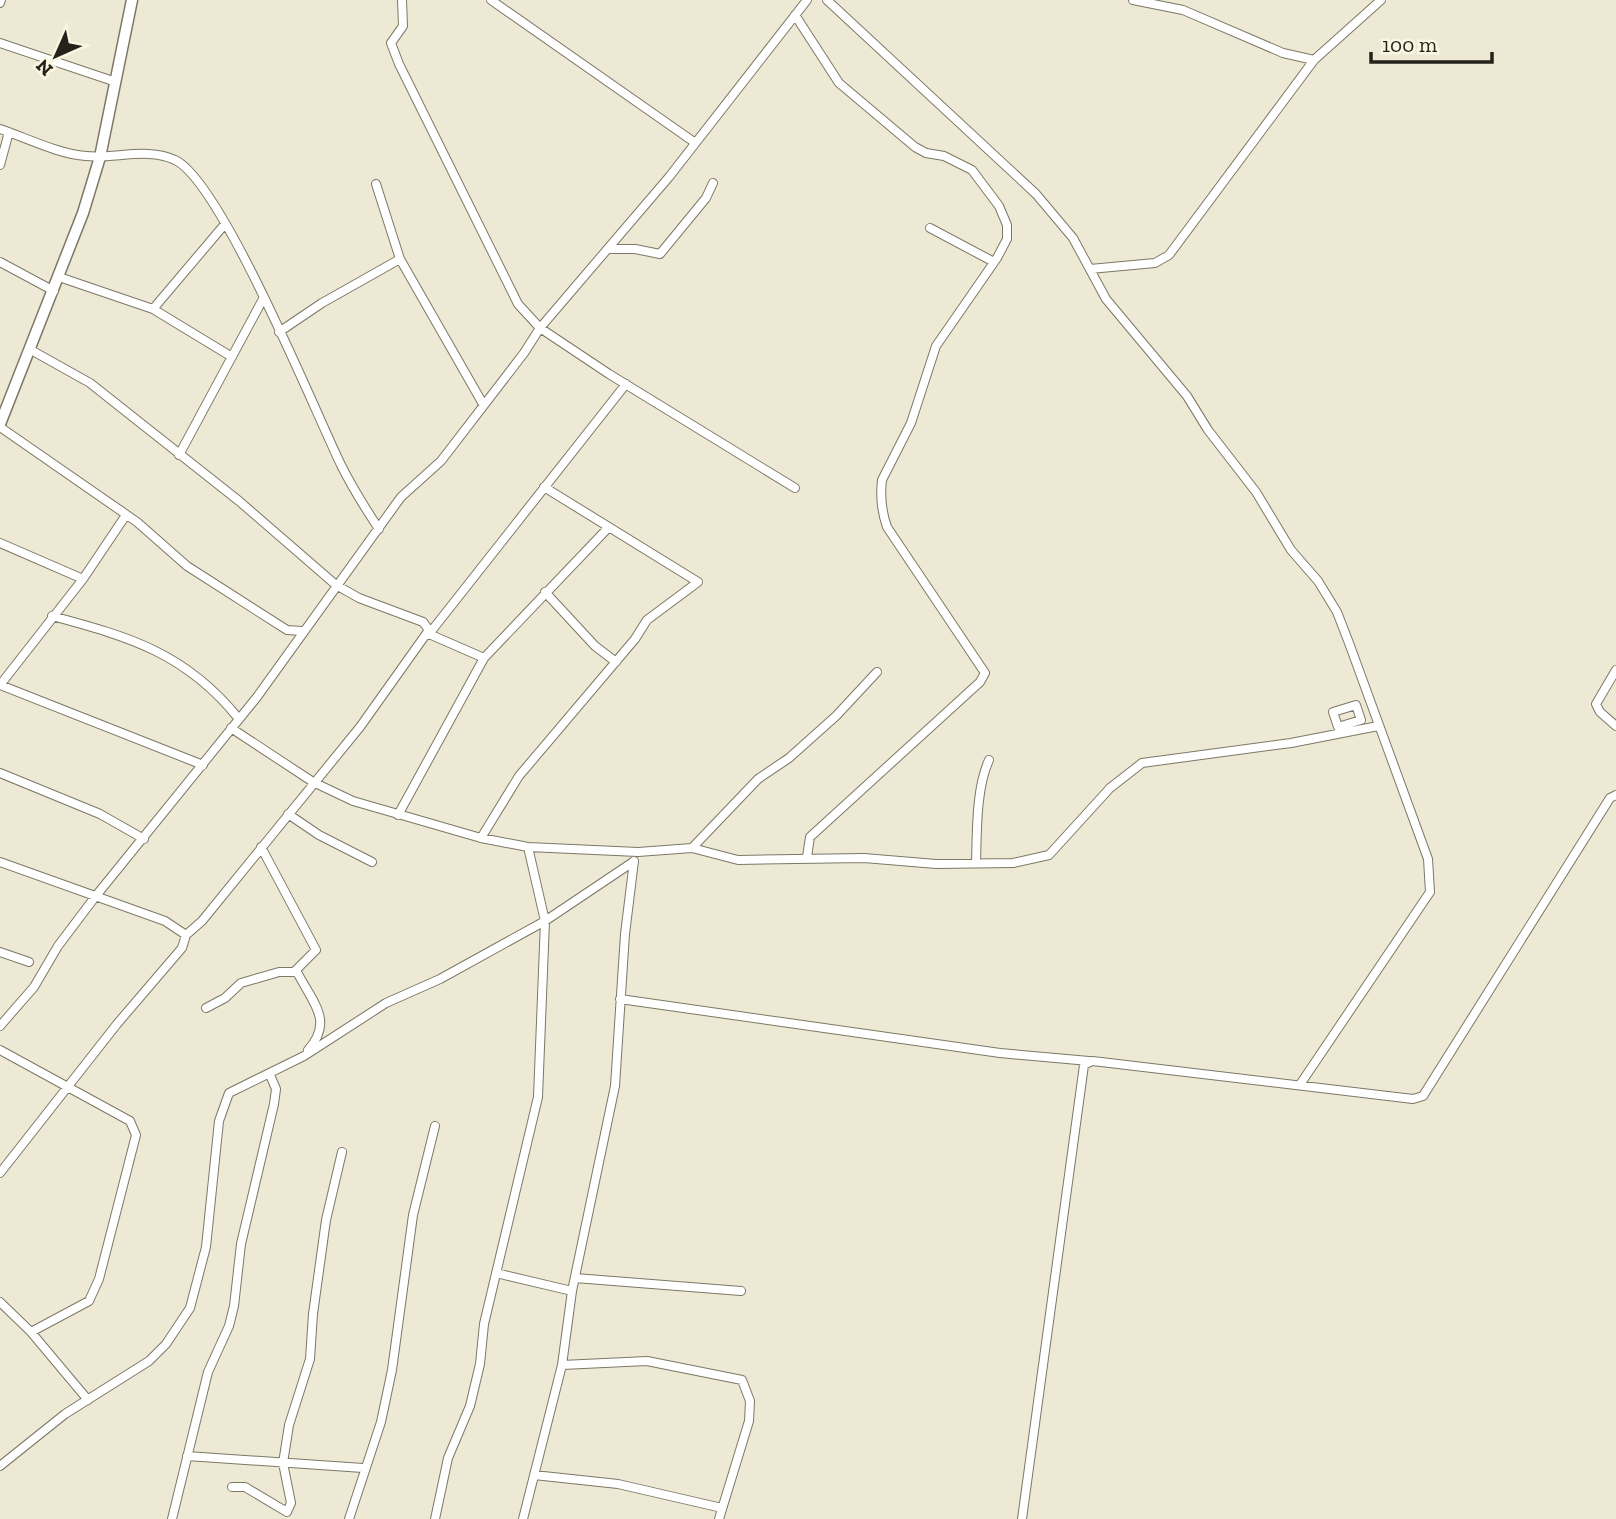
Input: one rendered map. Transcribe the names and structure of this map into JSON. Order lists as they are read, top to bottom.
{
  "scale_bar": "100 m",
  "north": "bottom left"
}
